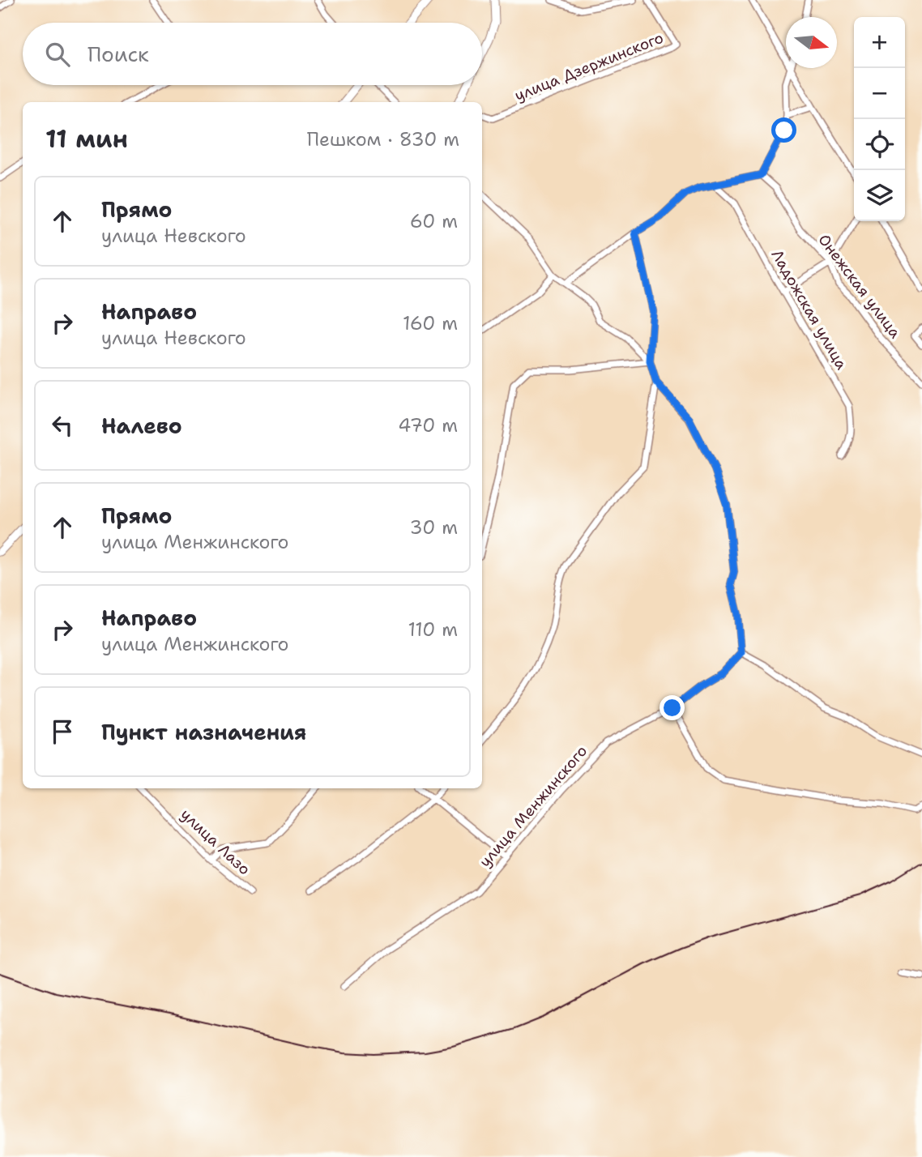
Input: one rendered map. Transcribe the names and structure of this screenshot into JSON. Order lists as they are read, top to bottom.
{
  "streets": {
    "street": [
      "улица Дзержинского",
      "Онежская улица",
      "Ладожская улица",
      "улица Менжинского",
      "улица Лазо"
    ]
  },
  "north": "right",
  "page": {
    "map_buttons": ["+", "−"],
    "search": "Поиск",
    "heading": ["11 мин", "Пешком · 830 m"],
    "list": [
      ["Прямо", "улица Невского", "60 m"],
      ["Направо", "улица Невского", "160 m"],
      ["Налево", "470 m"],
      ["Прямо", "улица Менжинского", "30 m"],
      ["Направо", "улица Менжинского", "110 m"],
      "Пункт назначения"
    ]
  }
}
